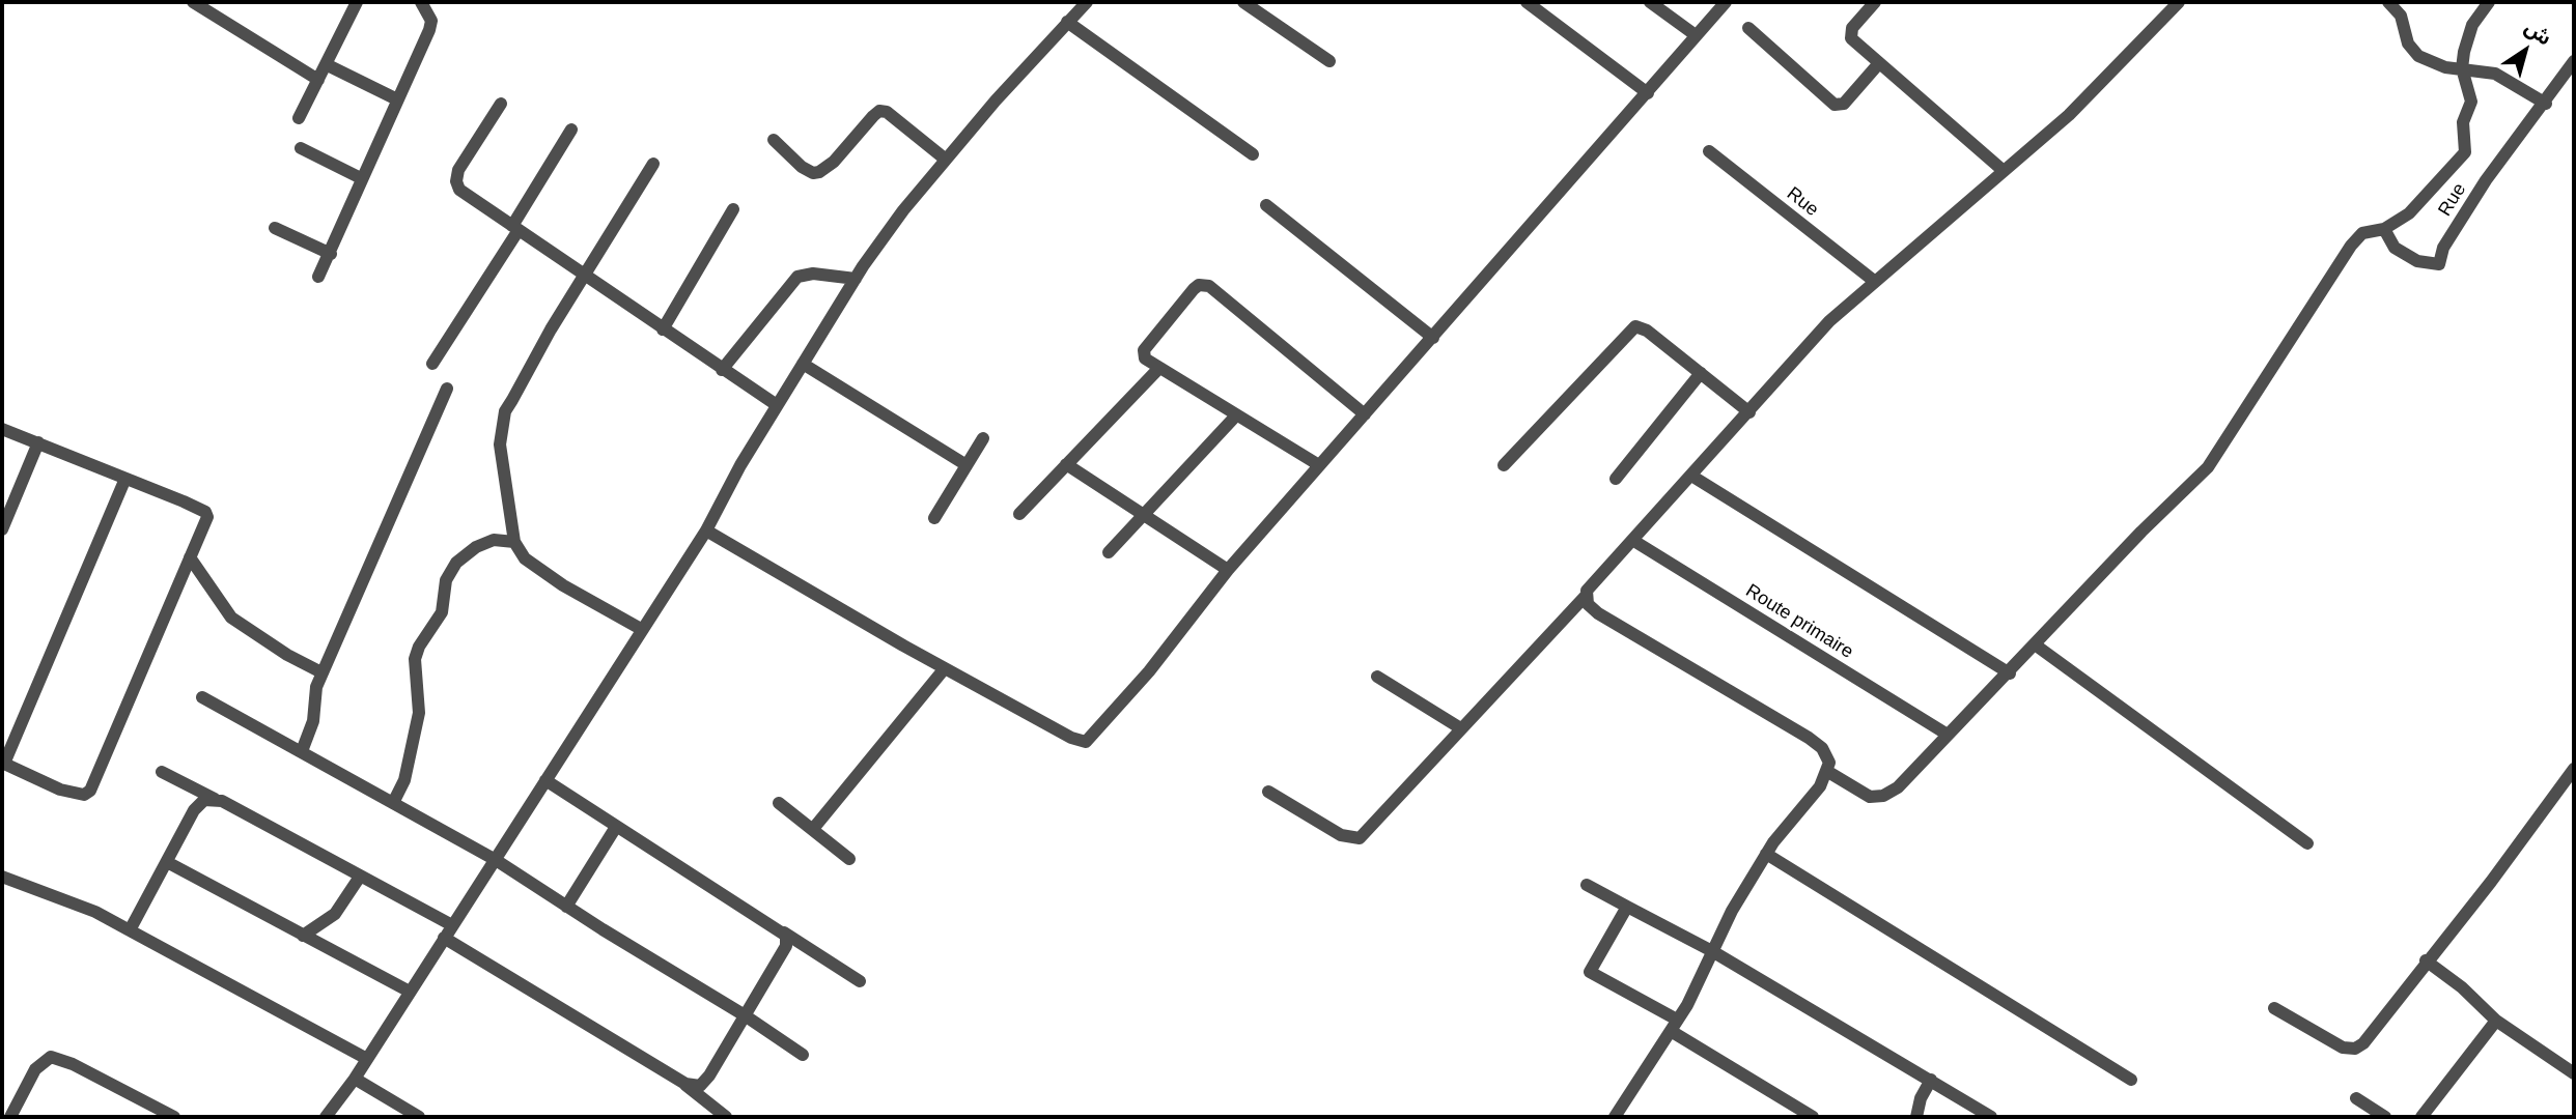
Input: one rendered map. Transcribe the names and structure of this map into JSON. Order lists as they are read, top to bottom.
{
  "streets": {
    "street": ["Rue", "Route primaire"]
  },
  "north": "top right"
}
